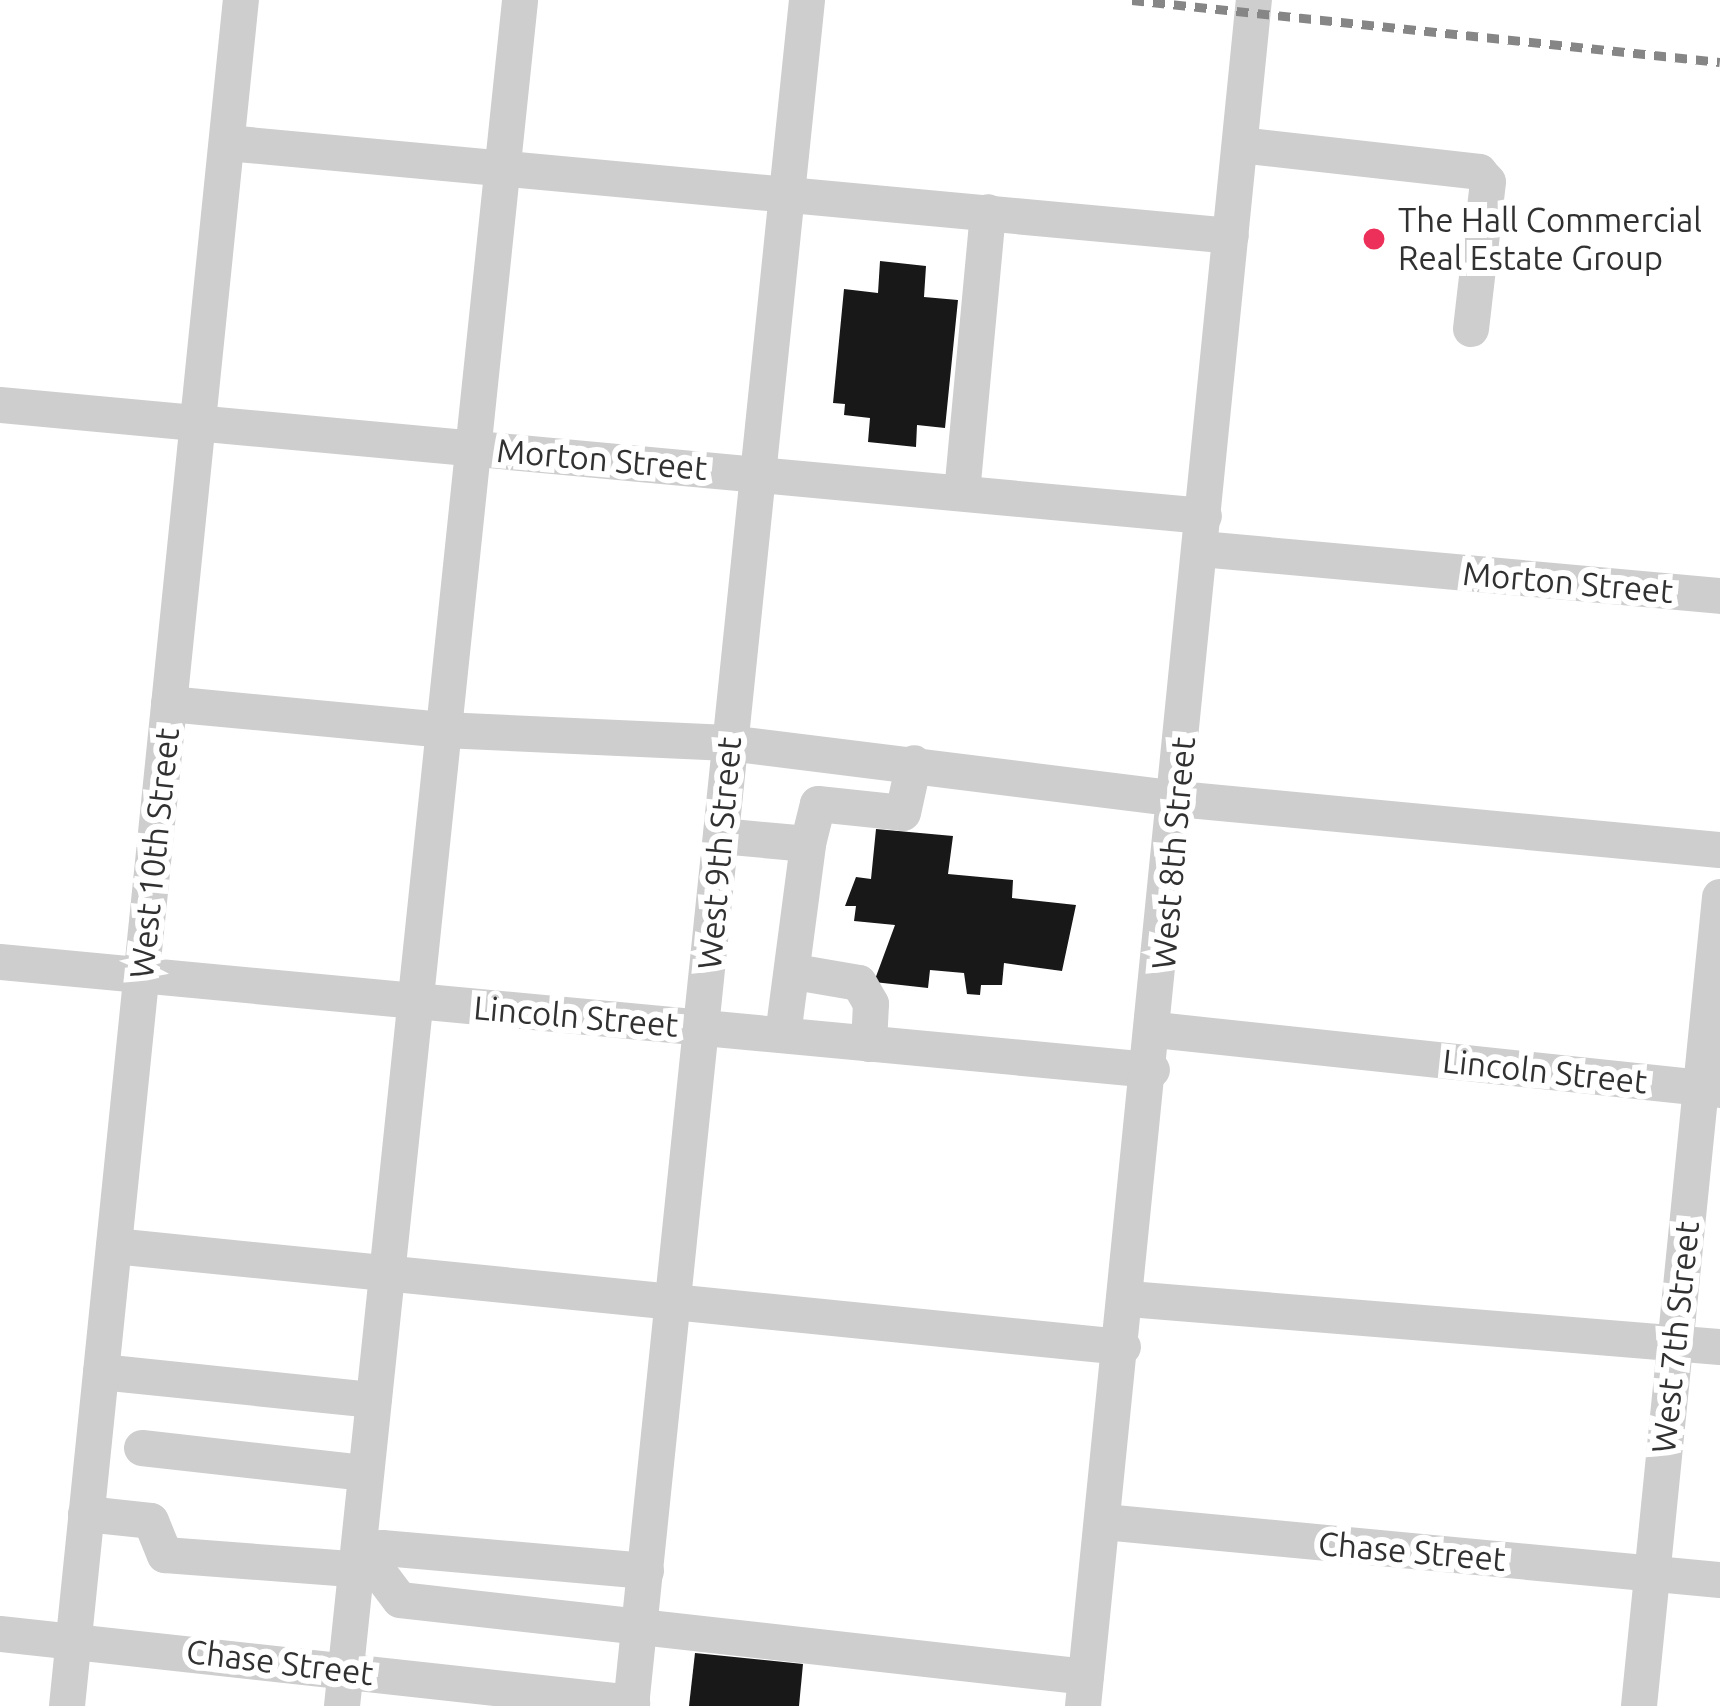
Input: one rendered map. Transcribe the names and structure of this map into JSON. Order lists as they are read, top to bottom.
{
  "streets": {
    "street": [
      "Morton Street",
      "West 10th Street",
      "West 9th Street",
      "West 8th Street",
      "Lincoln Street",
      "West 7th Street",
      "Chase Street"
    ]
  },
  "crossings": [
    ["Morton Street", "West 10th Street"],
    ["Morton Street", "West 9th Street"],
    ["Morton Street", "West 8th Street"],
    ["West 10th Street", "Lincoln Street"],
    ["West 10th Street", "Chase Street"],
    ["West 9th Street", "Lincoln Street"],
    ["West 9th Street", "Chase Street"],
    ["West 8th Street", "Lincoln Street"],
    ["West 8th Street", "Chase Street"],
    ["Lincoln Street", "West 7th Street"],
    ["West 7th Street", "Chase Street"]
  ],
  "places": ["The Hall Commercial Real Estate Group"]
}
